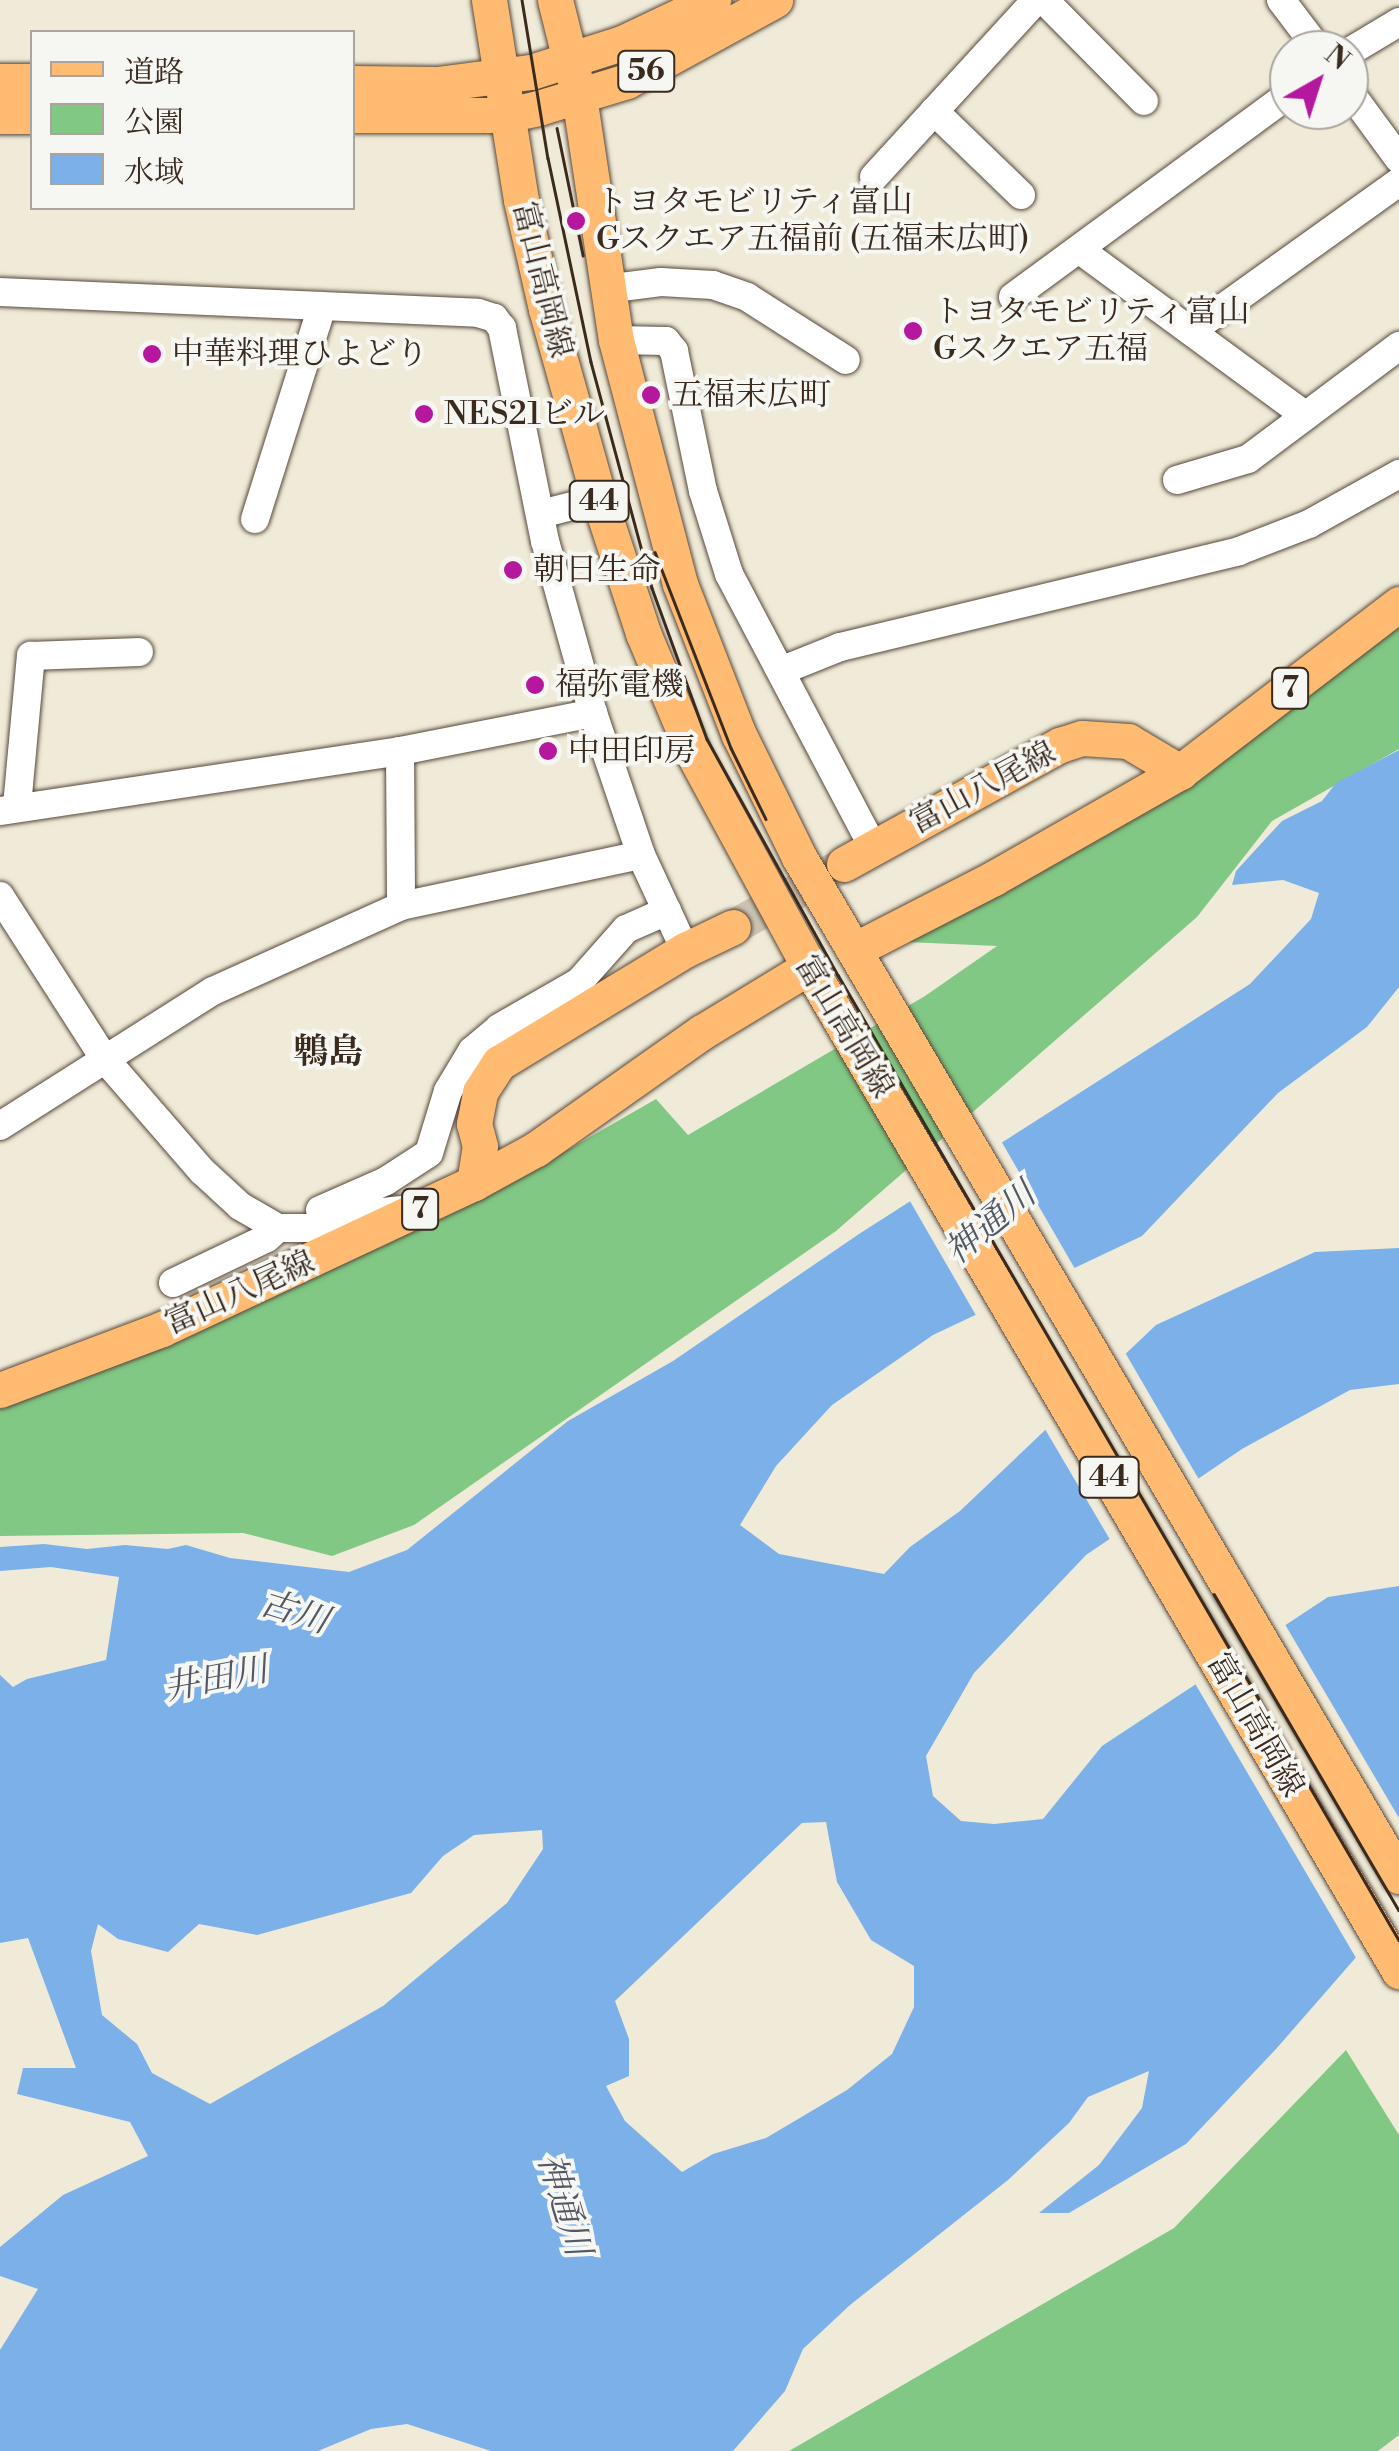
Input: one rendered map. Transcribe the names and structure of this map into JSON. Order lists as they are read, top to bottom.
{
  "streets": {
    "main road": [
      "56",
      "富山高岡線",
      "44",
      "7",
      "富山八尾線"
    ]
  },
  "crossings": [
    ["56", "富山高岡線"],
    ["富山高岡線", "7"],
    ["富山高岡線", "富山八尾線"],
    ["7", "富山八尾線"]
  ],
  "districts": ["鵯島"],
  "water": ["神通川", "古川", "井田川"],
  "places": [
    "トヨタモビリティ富山 Gスクエア五福前 (五福末広町)",
    "トヨタモビリティ富山 Gスクエア五福",
    "中華料理ひよどり",
    "五福末広町",
    "NES21ビル",
    "朝日生命",
    "福弥電機",
    "中田印房"
  ],
  "legend": ["道路", "公園", "水域"],
  "north": "top right"
}
